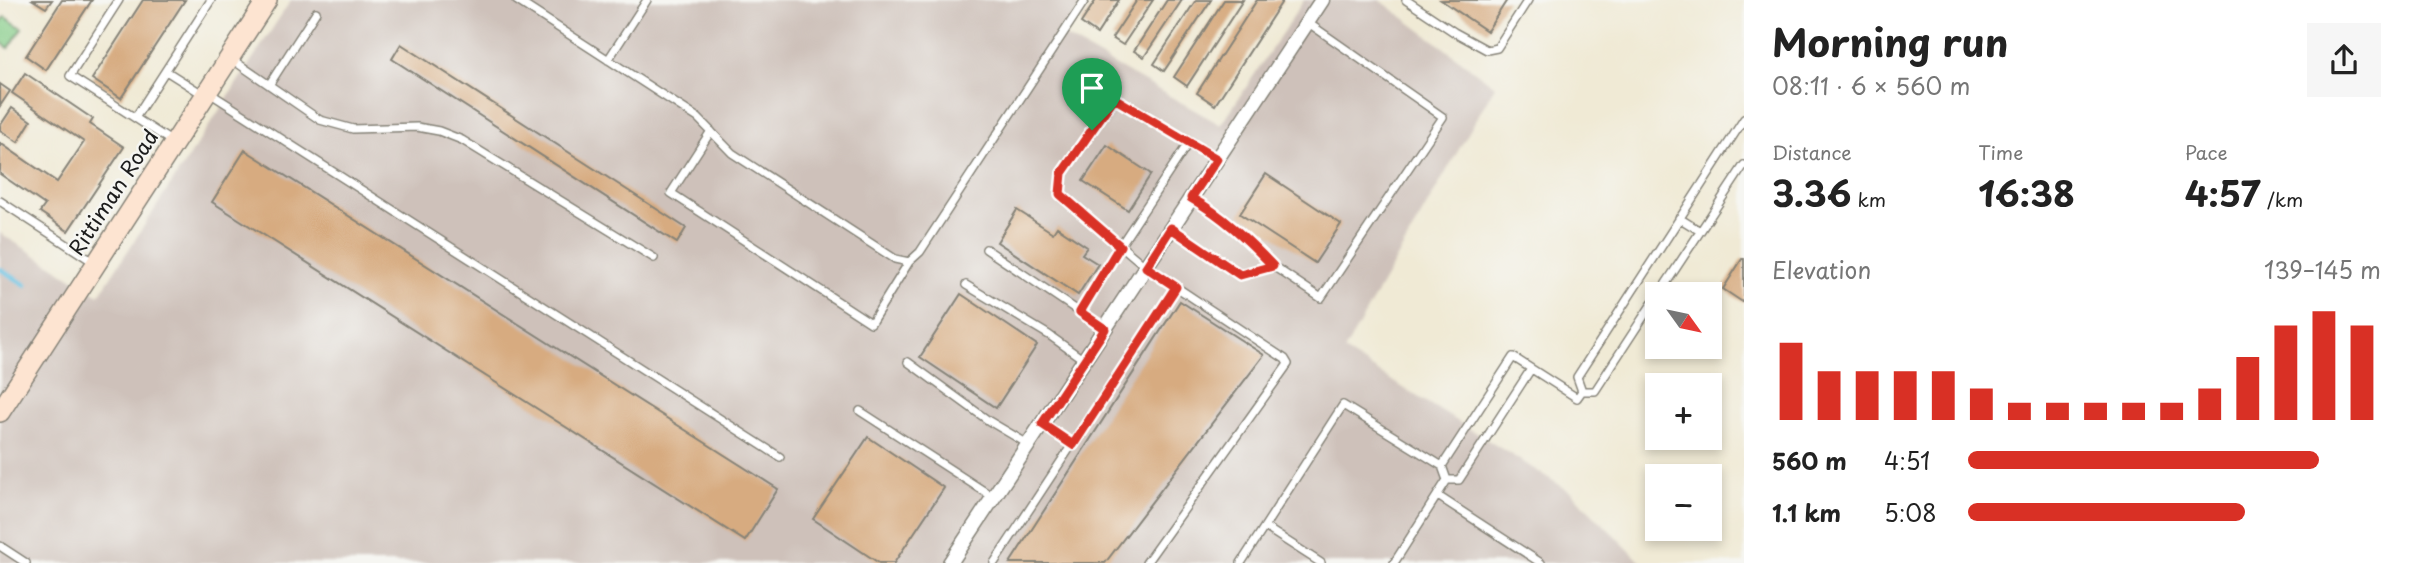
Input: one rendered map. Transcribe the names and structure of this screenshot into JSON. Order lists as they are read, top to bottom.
{
  "streets": {
    "main road": ["Rittiman Road"]
  },
  "north": "bottom right",
  "page": {
    "heading": ["Morning run", "08:11 · 6 × 560 m"],
    "stats": [
      ["Distance", "3.36 km"],
      ["Time", "16:38"],
      ["Pace", "4:57 /km"]
    ],
    "chart": ["Elevation", "139–145 m"],
    "map_buttons": ["+", "−"],
    "list": [
      {
        "name": "560 m",
        "note": "4:51"
      },
      {
        "name": "1.1 km",
        "note": "5:08"
      }
    ]
  }
}
